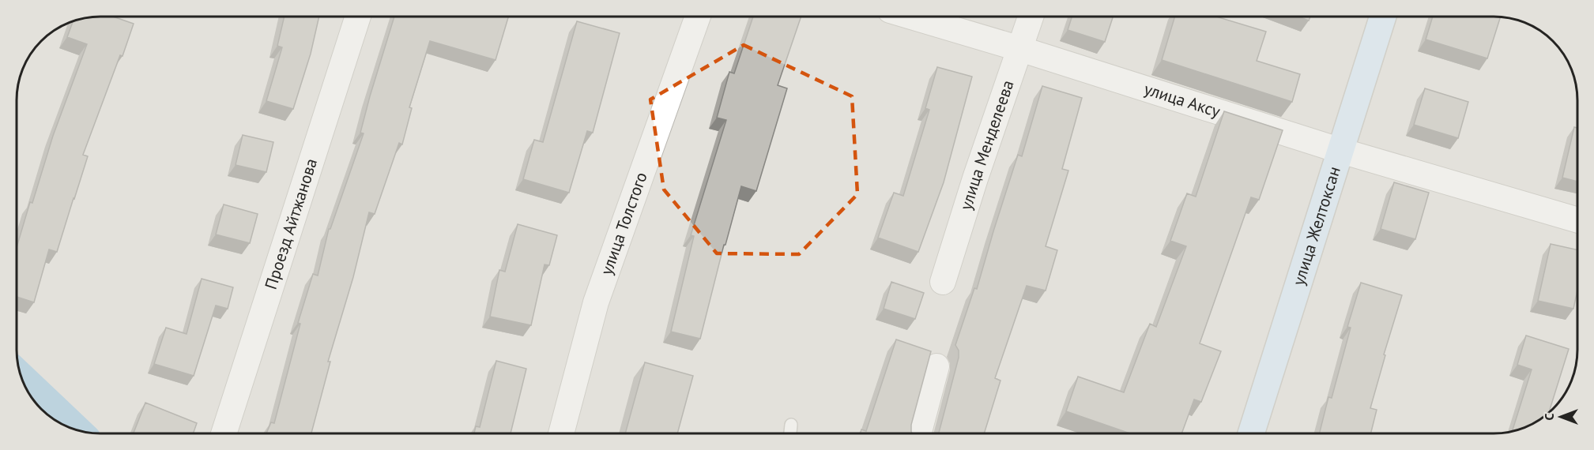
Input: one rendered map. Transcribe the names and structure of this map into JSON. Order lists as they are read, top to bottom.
{
  "streets": {
    "main road": ["улица Желтоксан"],
    "street": [
      "улица Аксу",
      "улица Менделеева",
      "улица Толстого",
      "Проезд Айтжанова"
    ]
  },
  "crossings": [
    ["улица Аксу", "улица Менделеева"],
    ["улица Аксу", "улица Желтоксан"]
  ],
  "north": "left"
}
